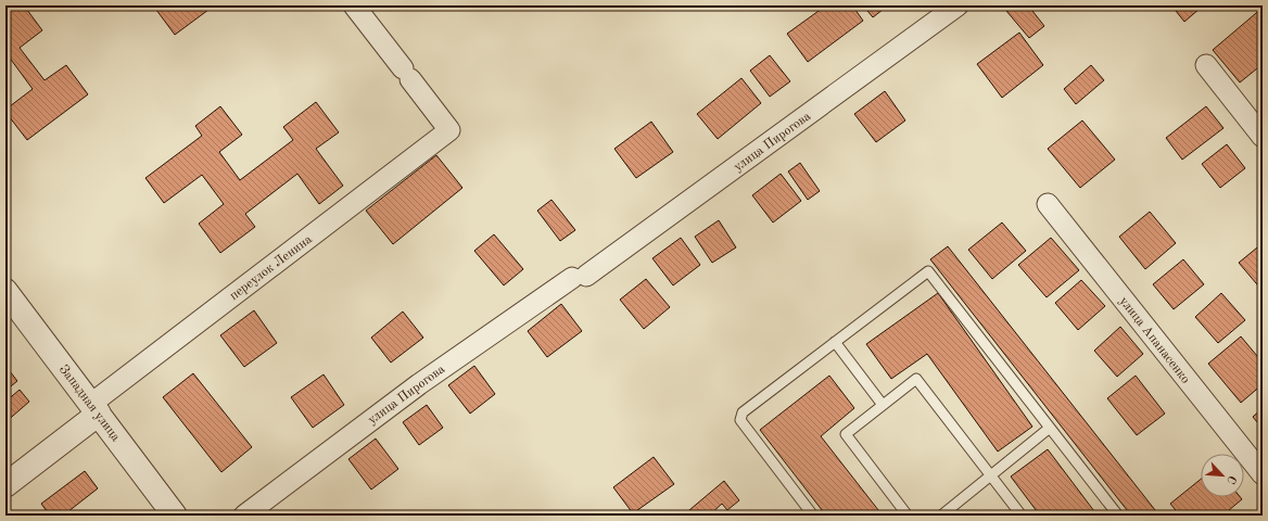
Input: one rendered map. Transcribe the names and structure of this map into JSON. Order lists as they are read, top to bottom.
{
  "streets": {
    "street": [
      "улица Пирогова",
      "переулок Ленина",
      "улица Апанасенко",
      "Западная улица"
    ]
  },
  "crossings": [
    ["переулок Ленина", "Западная улица"]
  ],
  "north": "bottom right"
}
